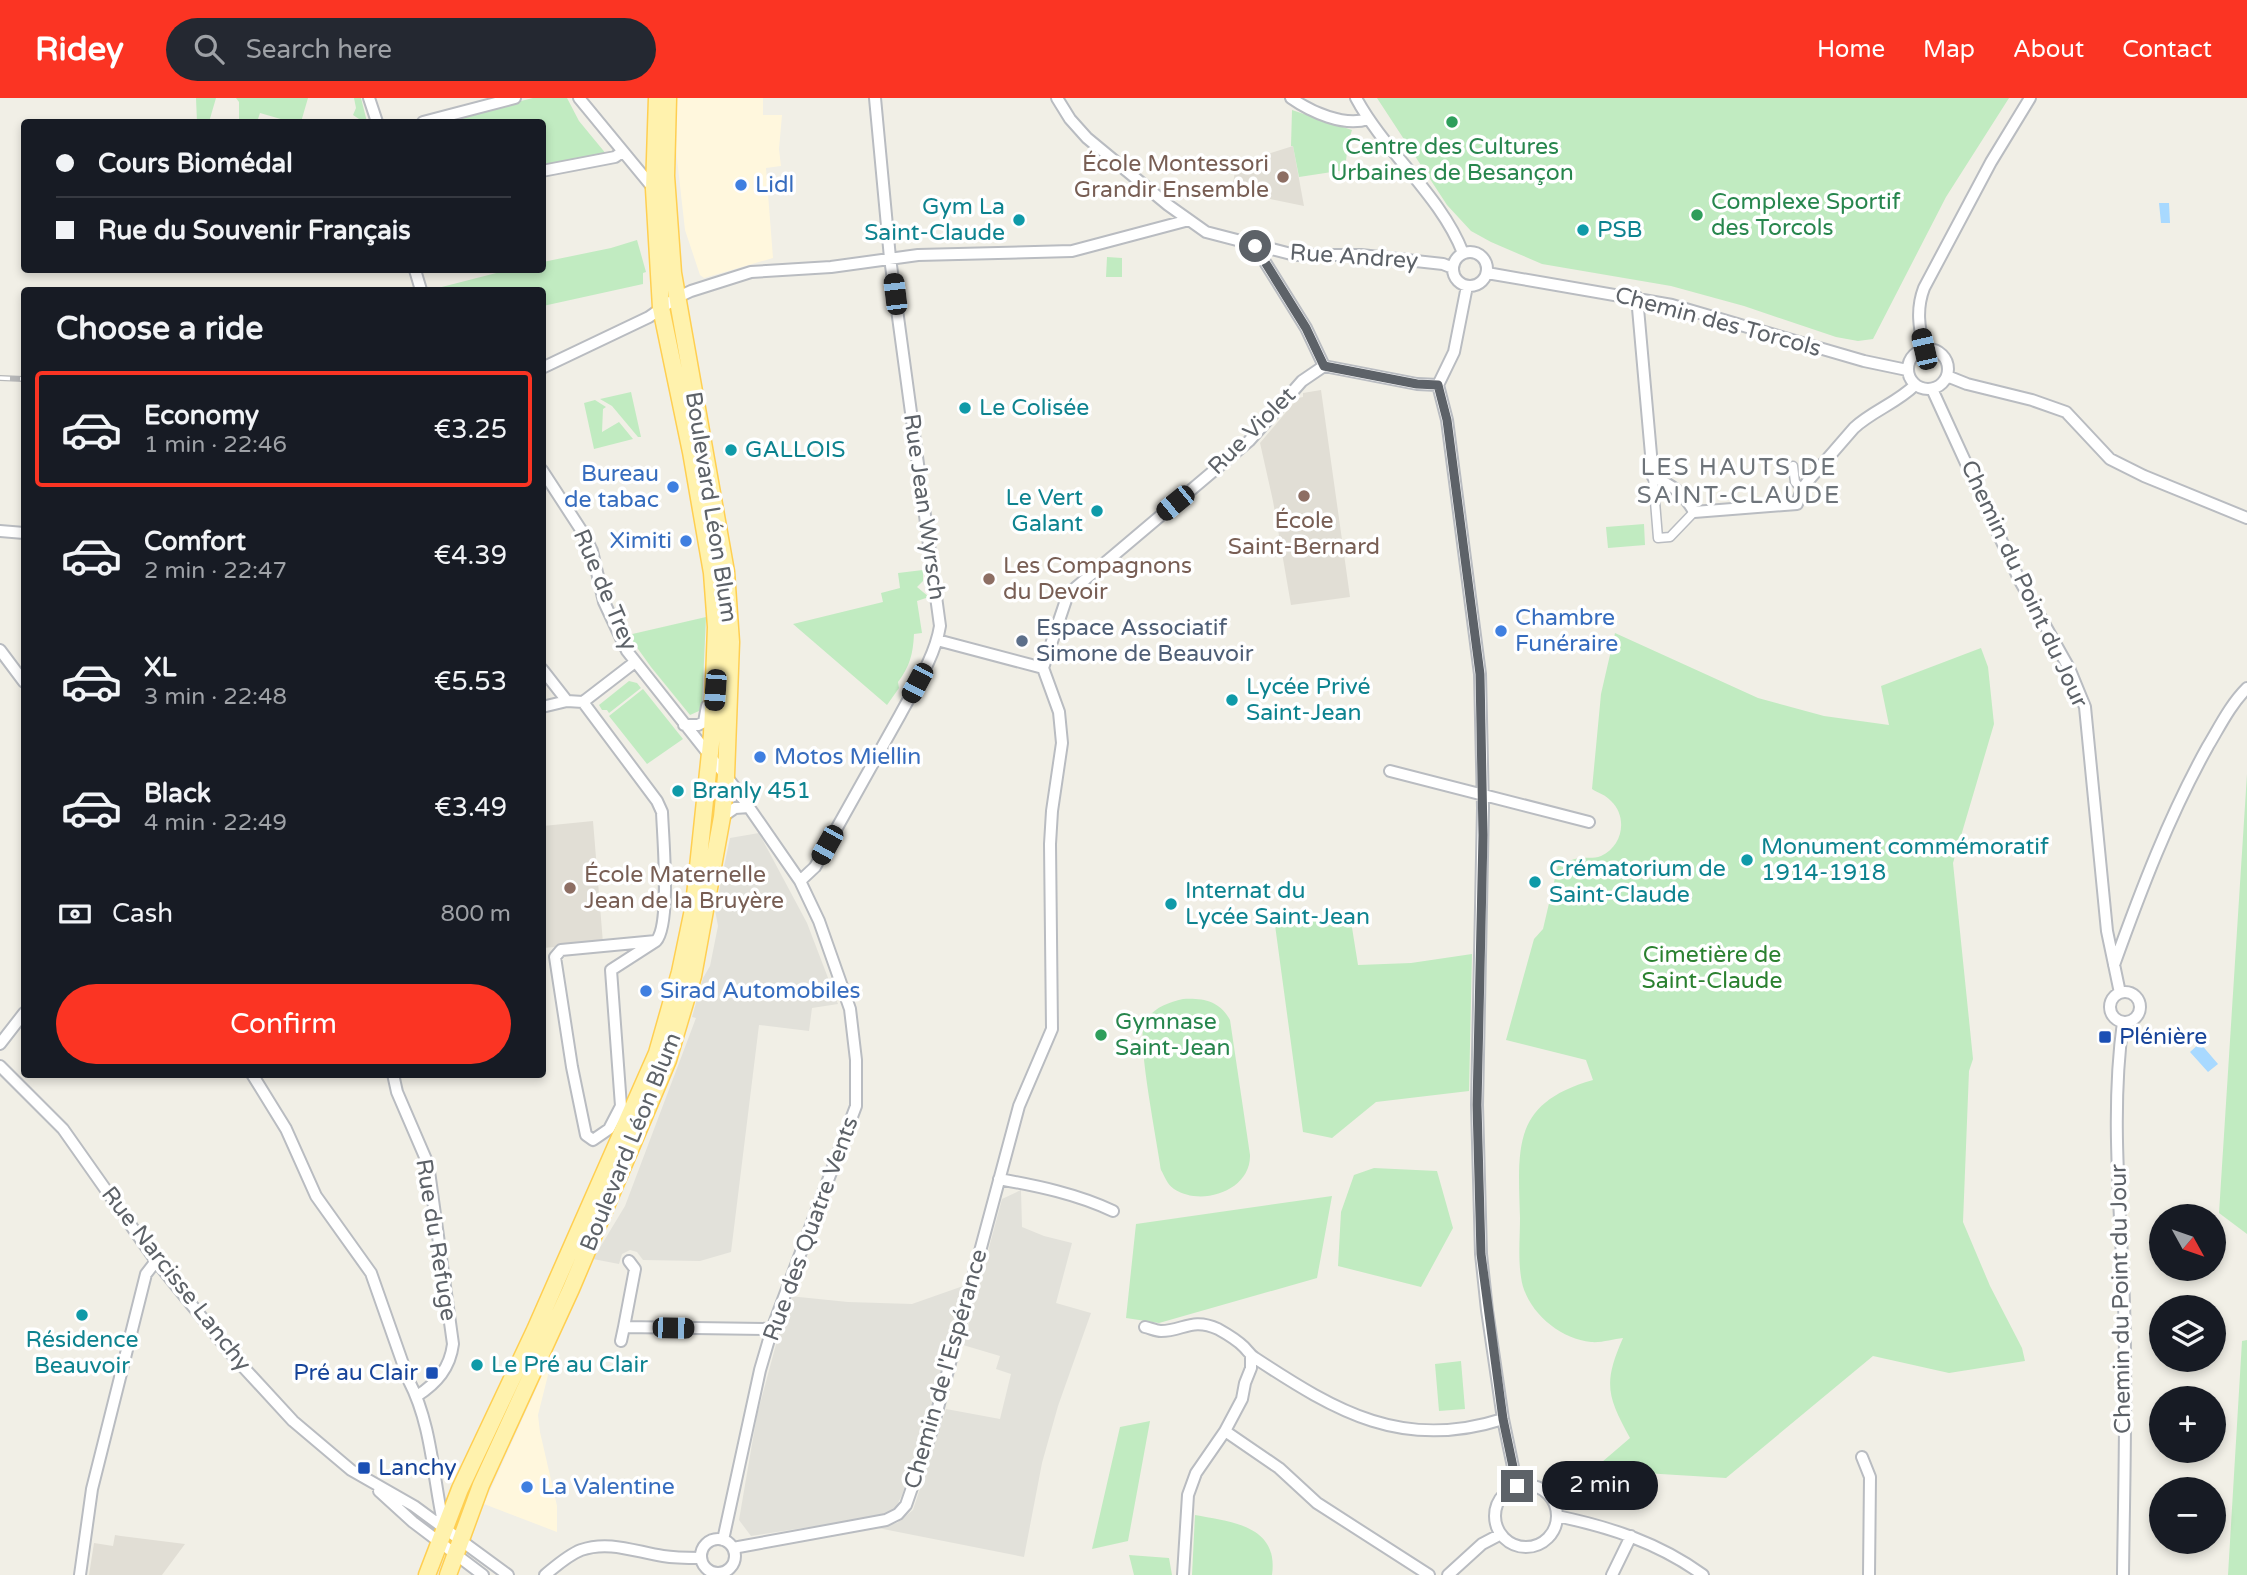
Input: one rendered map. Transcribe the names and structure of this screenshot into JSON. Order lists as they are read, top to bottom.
{
  "streets": {
    "main road": ["Boulevard Léon Blum"],
    "street": [
      "Rue Andrey",
      "Chemin des Torcols",
      "Rue Violet",
      "Rue Jean Wyrsch",
      "Chemin du Point du Jour",
      "Rue de Trey",
      "Rue des Quatre Vents",
      "Rue du Refuge",
      "Rue Narcisse Lanchy",
      "Chemin de l'Espérance"
    ]
  },
  "crossings": [
    ["Rue Andrey", "Chemin des Torcols"],
    ["Rue Andrey", "Rue Violet"],
    ["Chemin des Torcols", "Chemin du Point du Jour"],
    ["Rue Violet", "Chemin de l'Espérance"],
    ["Boulevard Léon Blum", "Rue de Trey"],
    ["Boulevard Léon Blum", "Rue Narcisse Lanchy"],
    ["Rue Jean Wyrsch", "Rue de Trey"],
    ["Rue Jean Wyrsch", "Rue des Quatre Vents"],
    ["Rue de Trey", "Rue des Quatre Vents"],
    ["Rue des Quatre Vents", "Chemin de l'Espérance"]
  ],
  "districts": ["LES HAUTS DE SAINT-CLAUDE"],
  "parks": ["Cimetière de Saint-Claude"],
  "places": {
    "other": [
      "Centre des Cultures Urbaines de Besançon",
      "École Montessori Grandir Ensemble",
      "Lidl",
      "Complexe Sportif des Torcols",
      "Gym La Saint-Claude",
      "PSB",
      "Le Colisée",
      "GALLOIS",
      "Bureau de tabac",
      "École Saint-Bernard",
      "Le Vert Galant",
      "Ximiti",
      "Les Compagnons du Devoir",
      "Chambre Funéraire",
      "Espace Associatif Simone de Beauvoir",
      "Lycée Privé Saint-Jean",
      "Motos Miellin",
      "Branly 451",
      "Monument commémoratif 1914-1918",
      "Crématorium de Saint-Claude",
      "École Maternelle Jean de la Bruyère",
      "Internat du Lycée Saint-Jean",
      "Sirad Automobiles",
      "Gymnase Saint-Jean",
      "Résidence Beauvoir",
      "Le Pré au Clair",
      "La Valentine"
    ],
    "transit": ["Plénière", "Pré au Clair", "Lanchy"]
  },
  "north": "bottom right",
  "page": {
    "header": "Ridey",
    "search": "Search here",
    "nav": [
      "Home",
      "Map",
      "About",
      "Contact"
    ],
    "banner": ["Cours Biomédal", "Rue du Souvenir Français"],
    "heading": "Choose a ride",
    "list": [
      {
        "name": "Economy",
        "note": "1 min · 22:46",
        "value": "€3.25"
      },
      {
        "name": "Comfort",
        "note": "2 min · 22:47",
        "value": "€4.39"
      },
      {
        "name": "XL",
        "note": "3 min · 22:48",
        "value": "€5.53"
      },
      {
        "name": "Black",
        "note": "4 min · 22:49",
        "value": "€3.49"
      }
    ],
    "pay": ["Cash", "800 m"],
    "buttons": "Confirm",
    "map_buttons": ["+", "−"],
    "bubble": "2 min"
  }
}
